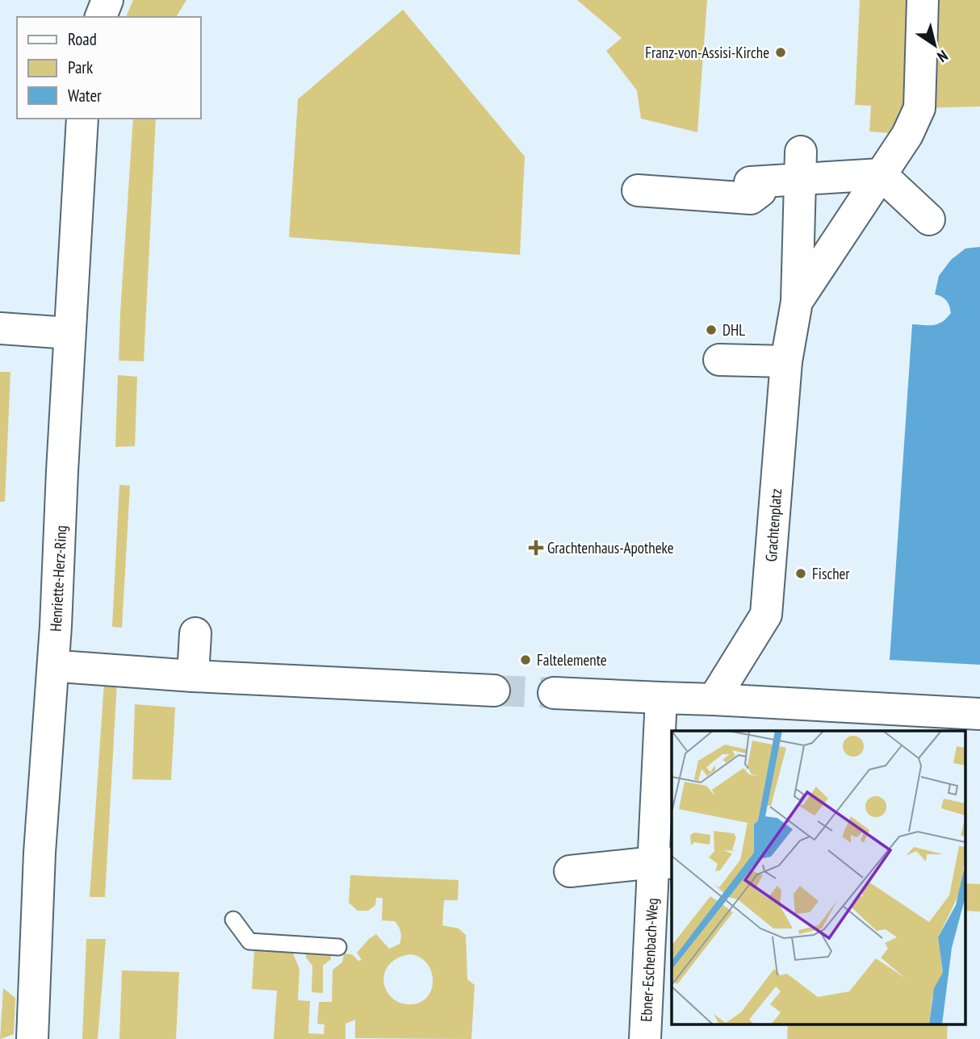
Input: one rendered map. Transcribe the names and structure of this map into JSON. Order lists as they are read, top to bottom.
{
  "streets": {
    "street": ["Grachtenplatz", "Henriette-Herz-Ring", "Ebner-Eschenbach-Weg"]
  },
  "places": {
    "other": [
      "Franz-von-Assisi-Kirche",
      "DHL",
      "Fischer",
      "Faltelemente"
    ],
    "health": ["Grachtenhaus-Apotheke"]
  },
  "legend": ["Road", "Park", "Water"],
  "north": "bottom right"
}
